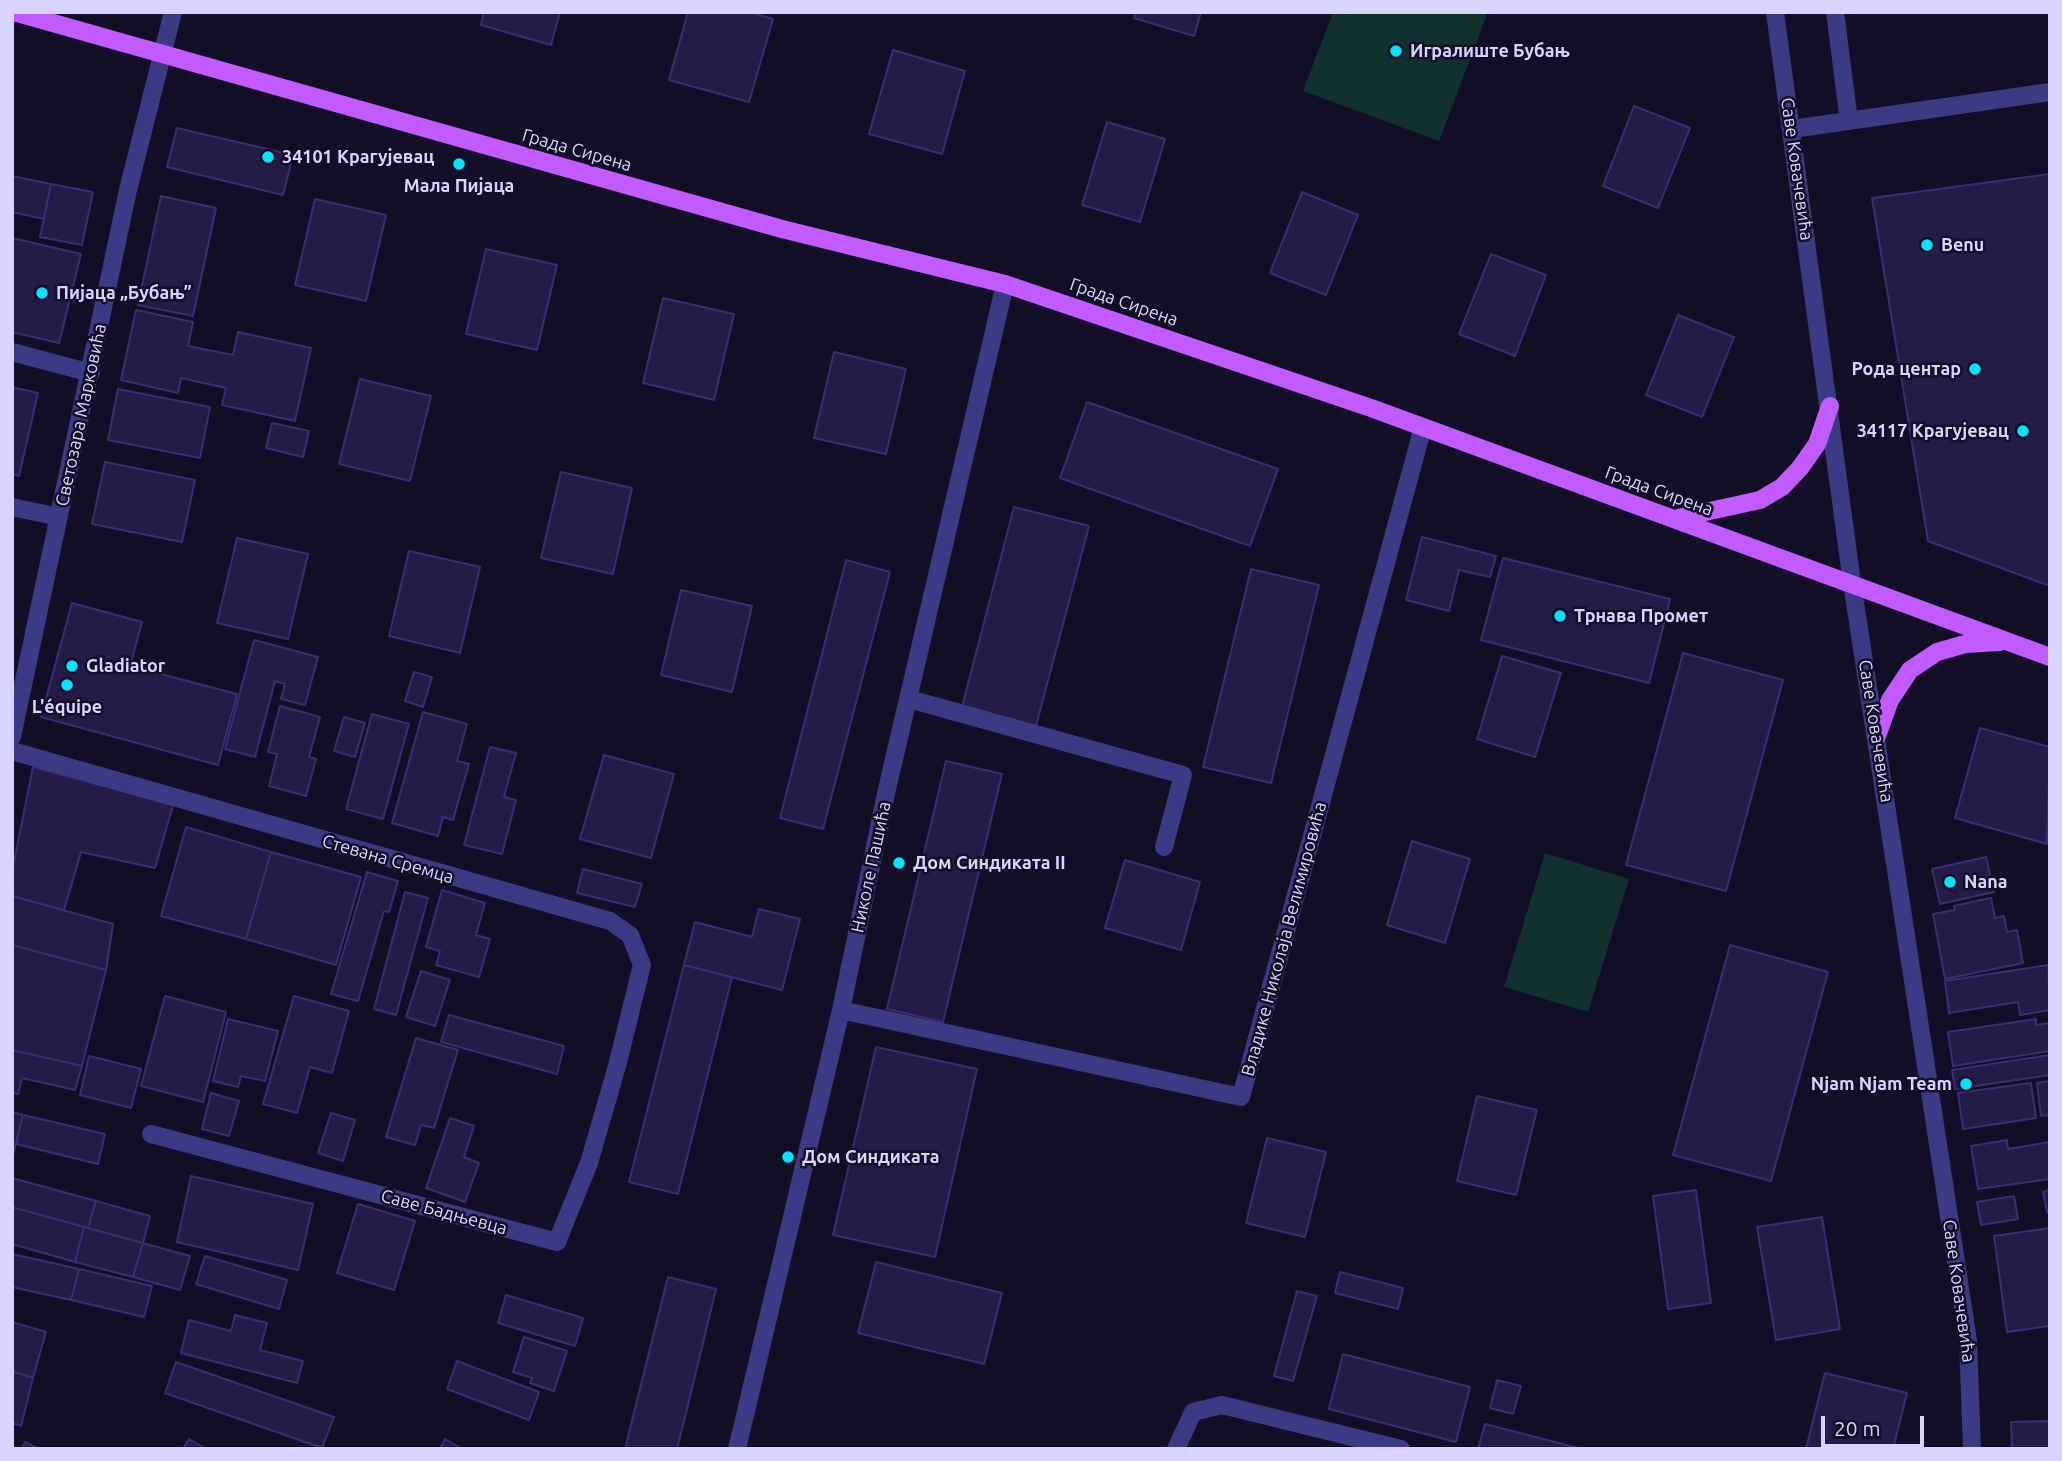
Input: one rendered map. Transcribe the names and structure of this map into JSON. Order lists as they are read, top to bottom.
{
  "streets": {
    "main road": ["Града Сирена"],
    "street": [
      "Саве Ковачевића",
      "Светозара Марковића",
      "Стевана Сремца",
      "Николе Пашића",
      "Владике Николаја Велимировића",
      "Саве Бадњевца"
    ]
  },
  "crossings": [
    ["Града Сирена", "Саве Ковачевића"],
    ["Града Сирена", "Светозара Марковића"],
    ["Града Сирена", "Николе Пашића"],
    ["Града Сирена", "Владике Николаја Велимировића"],
    ["Стевана Сремца", "Саве Бадњевца"],
    ["Николе Пашића", "Владике Николаја Велимировића"]
  ],
  "places": [
    "Игралиште Бубањ",
    "34101 Крагујевац",
    "Мала Пијаца",
    "Benu",
    "Пијаца „Бубањ”",
    "Рода центар",
    "34117 Крагујевац",
    "Трнава Промет",
    "Gladiator",
    "L'équipe",
    "Дом Синдиката II",
    "Nana",
    "Njam Njam Team",
    "Дом Синдиката"
  ],
  "scale_bar": "20 m"
}
